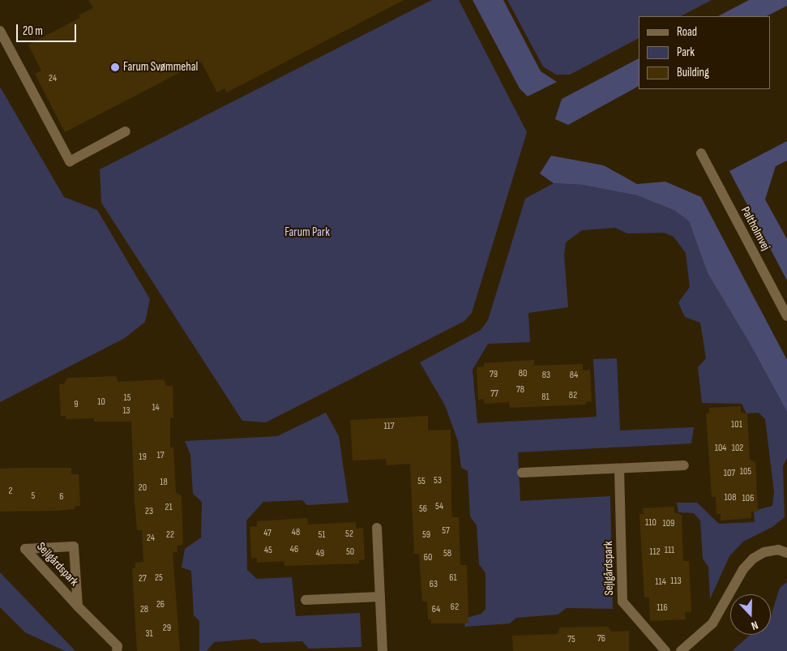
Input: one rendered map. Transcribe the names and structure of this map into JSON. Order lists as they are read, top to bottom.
{
  "streets": {
    "street": ["Paltholmvej", "Sejlgårdspark"]
  },
  "parks": ["Farum Park"],
  "places": ["Farum Svømmehal"],
  "house_numbers": [
    "24",
    "80",
    "79",
    "83",
    "84",
    "78",
    "77",
    "82",
    "81",
    "15",
    "10",
    "9",
    "14",
    "13",
    "101",
    "117",
    "104",
    "102",
    "17",
    "19",
    "105",
    "107",
    "53",
    "55",
    "18",
    "20",
    "2",
    "5",
    "6",
    "108",
    "106",
    "54",
    "21",
    "56",
    "23",
    "110",
    "109",
    "57",
    "48",
    "47",
    "52",
    "22",
    "51",
    "59",
    "24",
    "46",
    "45",
    "111",
    "50",
    "112",
    "49",
    "58",
    "60",
    "25",
    "61",
    "27",
    "113",
    "114",
    "63",
    "26",
    "62",
    "116",
    "28",
    "64",
    "29",
    "31",
    "76",
    "75"
  ],
  "legend": ["Road", "Park", "Building"],
  "scale_bar": "20 m",
  "north": "bottom"
}
